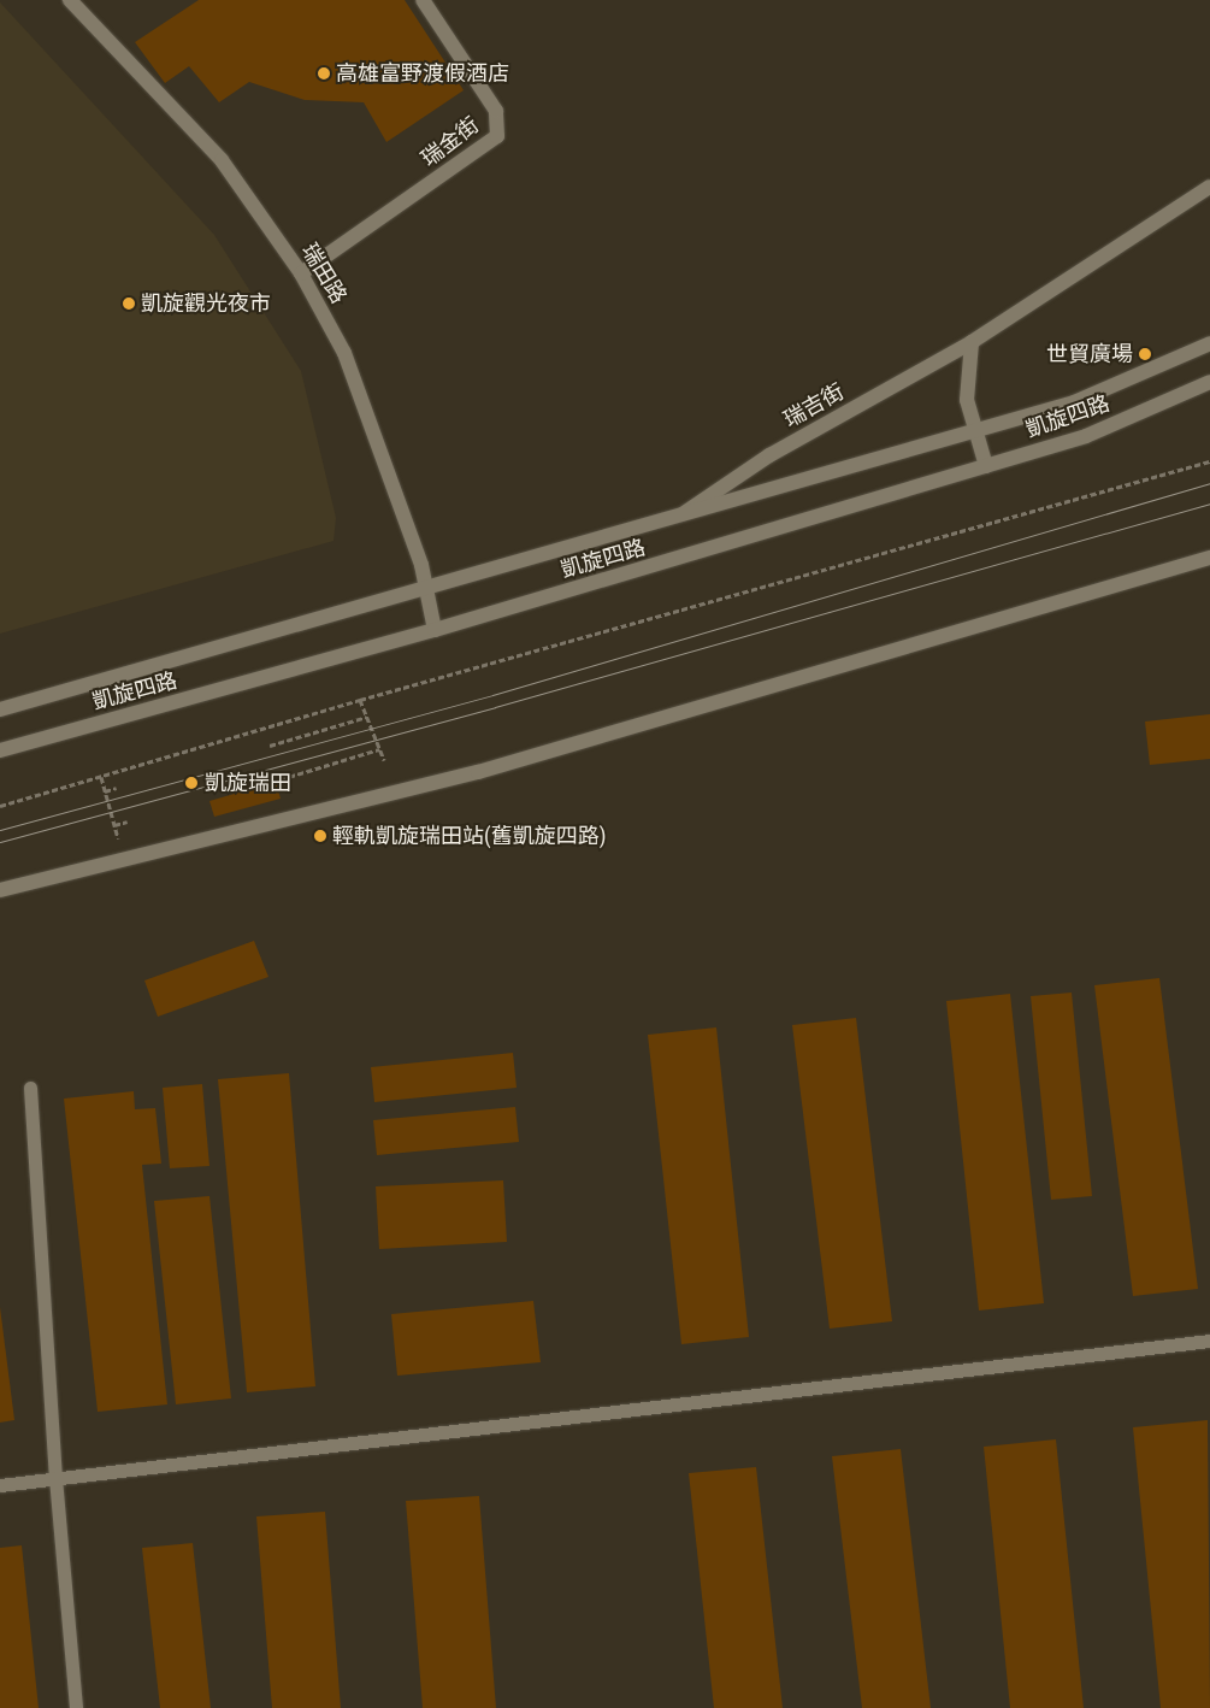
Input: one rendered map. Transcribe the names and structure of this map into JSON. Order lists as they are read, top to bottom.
{
  "streets": {
    "street": [
      "瑞金街",
      "瑞田路",
      "瑞吉街",
      "凱旋四路"
    ]
  },
  "crossings": [
    ["瑞金街", "瑞田路"],
    ["瑞田路", "凱旋四路"],
    ["瑞吉街", "凱旋四路"]
  ],
  "places": [
    "高雄富野渡假酒店",
    "凱旋觀光夜市",
    "世貿廣場",
    "凱旋瑞田",
    "輕軌凱旋瑞田站(舊凱旋四路)"
  ]
}
